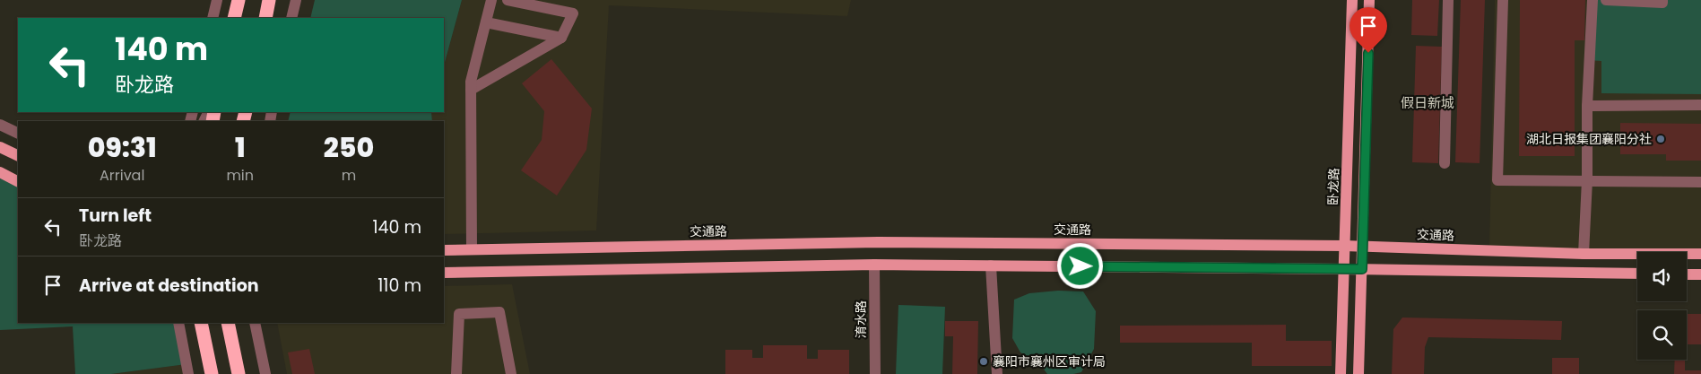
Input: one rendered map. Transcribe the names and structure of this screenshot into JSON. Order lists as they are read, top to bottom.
{
  "streets": {
    "main road": ["卧龙路", "交通路"],
    "street": ["淯水路"]
  },
  "crossings": [
    ["卧龙路", "交通路"]
  ],
  "districts": ["假日新城"],
  "places": ["湖北日报集团襄阳分社", "襄阳市襄州区审计局"],
  "page": {
    "turn": ["140 m", "卧龙路"],
    "eta": [
      "09:31",
      "Arrival",
      "1",
      "min",
      "250",
      "m"
    ],
    "list": [
      {
        "name": "Turn left",
        "note": "卧龙路",
        "value": "140 m"
      },
      {
        "name": "Arrive at destination",
        "value": "110 m"
      }
    ]
  }
}
